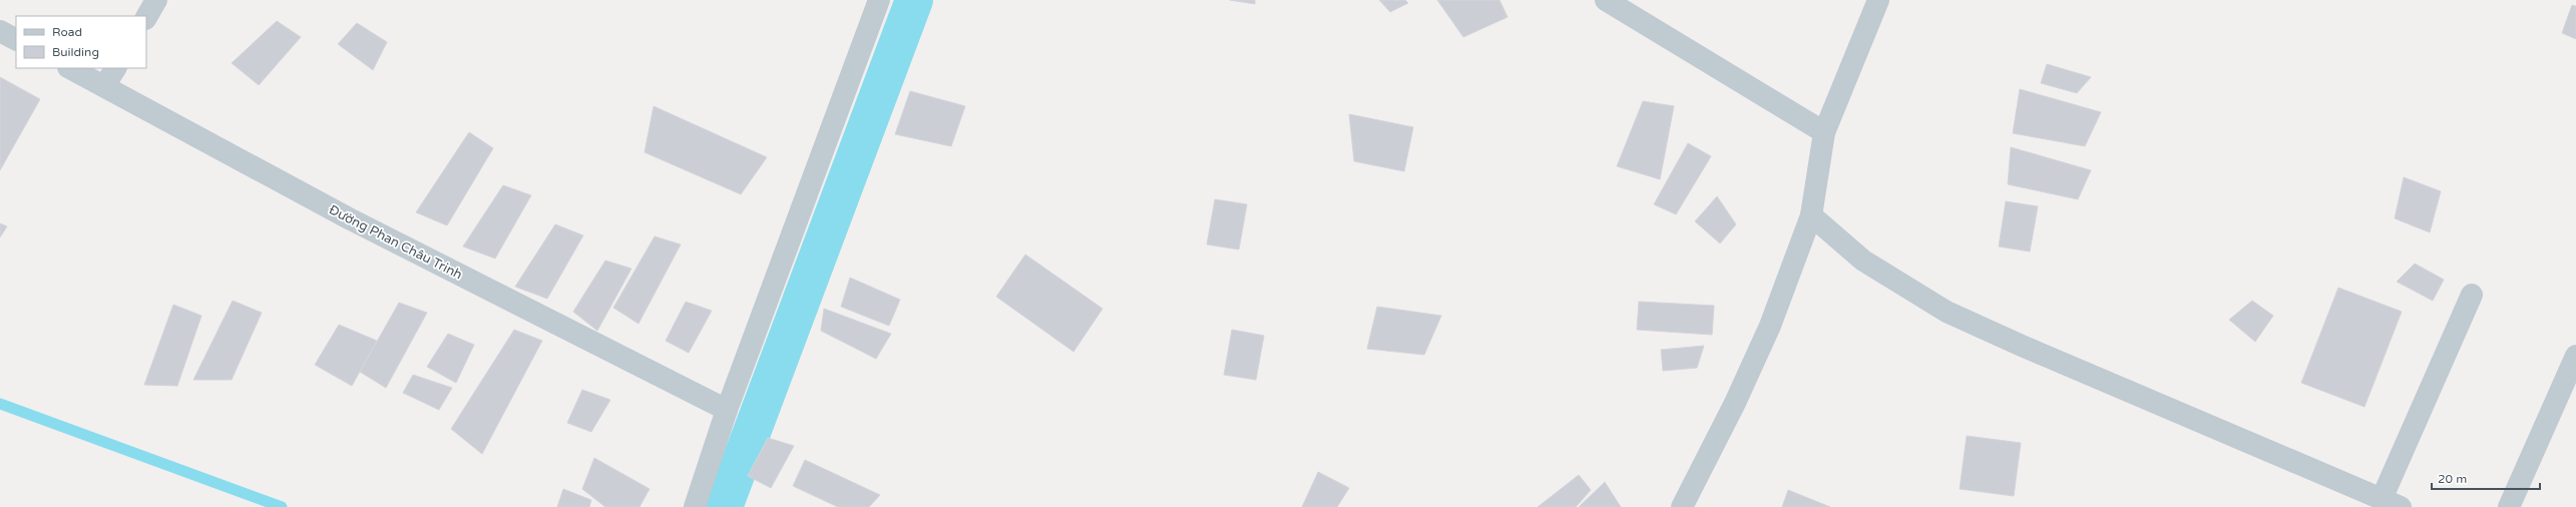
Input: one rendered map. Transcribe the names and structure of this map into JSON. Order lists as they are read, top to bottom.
{
  "streets": {
    "street": ["Đường Phan Châu Trinh"]
  },
  "legend": ["Road", "Building"],
  "scale_bar": "20 m"
}
